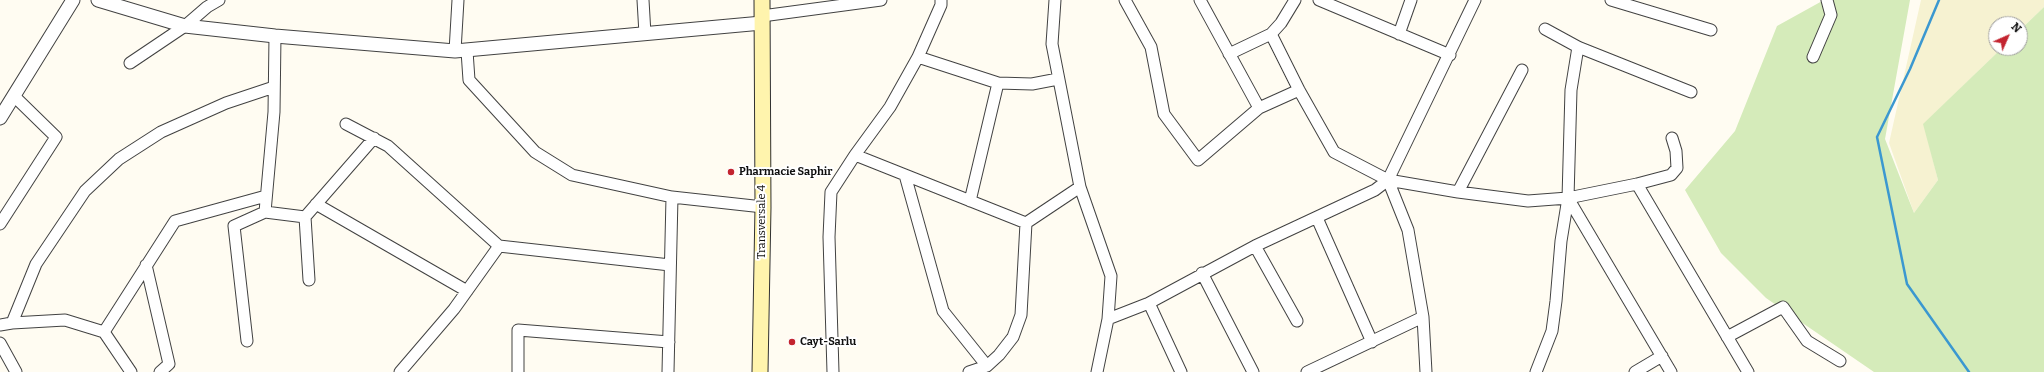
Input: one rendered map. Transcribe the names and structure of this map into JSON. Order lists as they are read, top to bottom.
{
  "streets": {
    "main road": ["Transversale 4"]
  },
  "places": ["Pharmacie Saphir", "Cayt-Sarlu"],
  "north": "top right"
}
